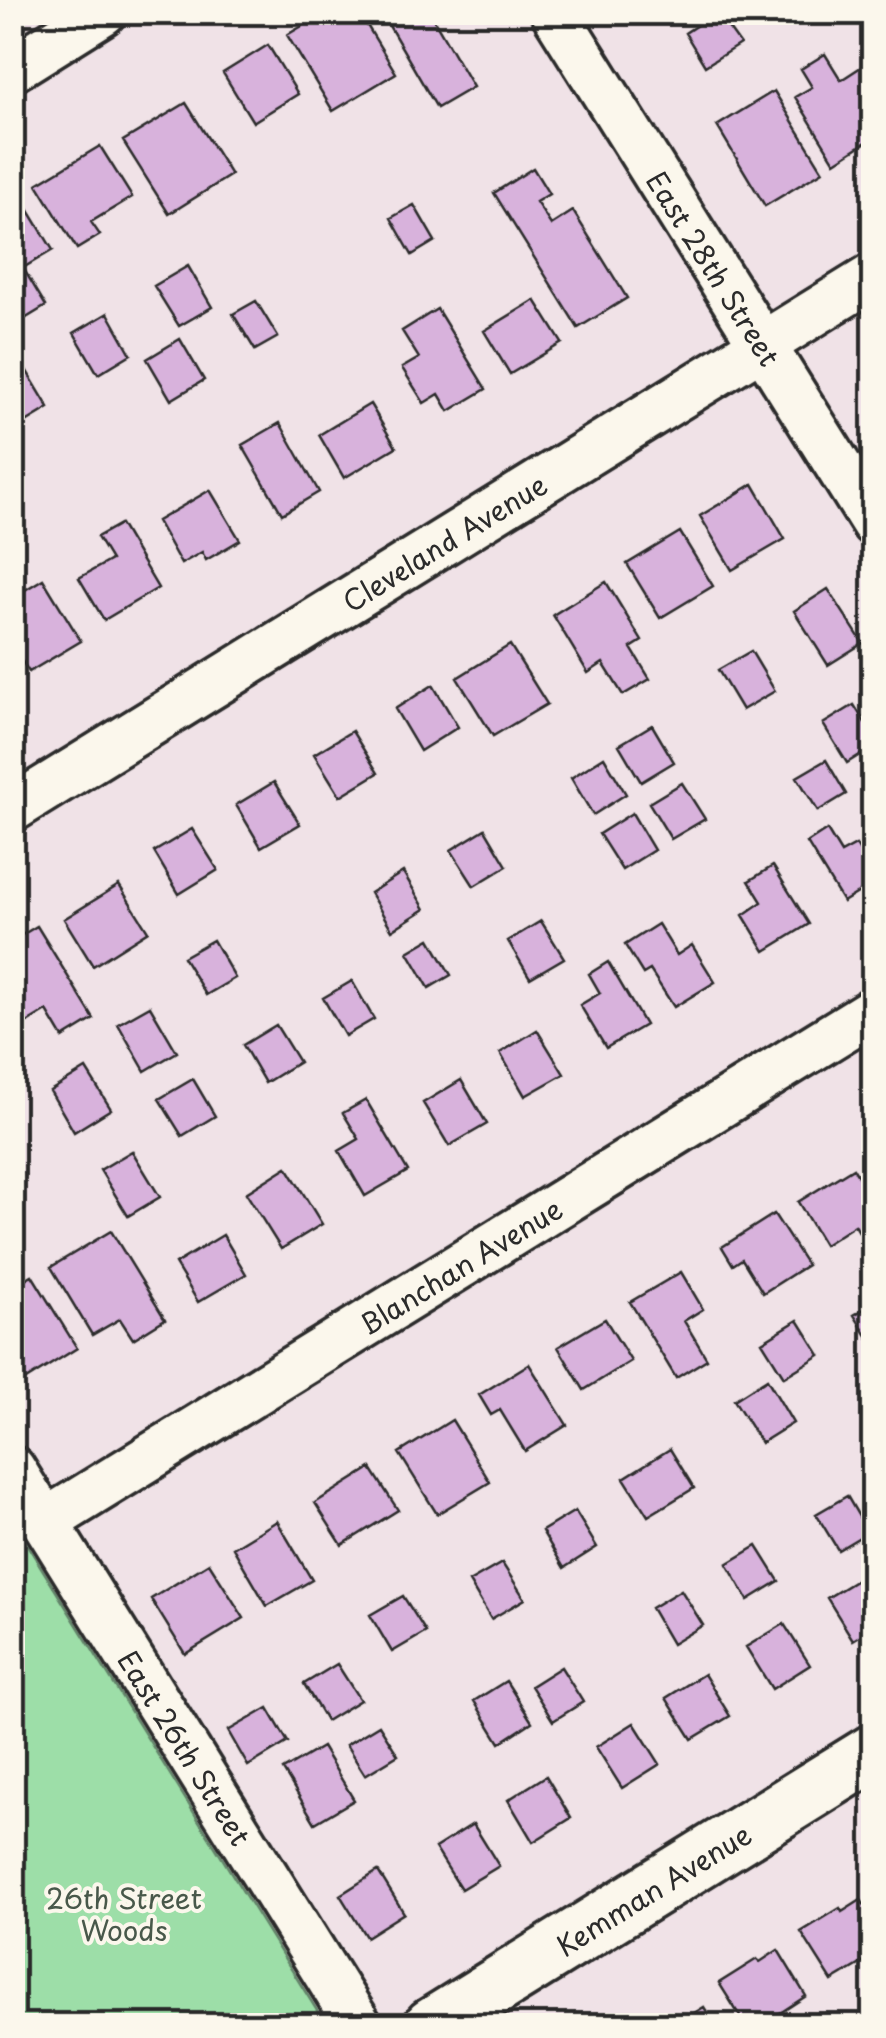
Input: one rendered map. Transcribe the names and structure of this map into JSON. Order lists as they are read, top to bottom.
{
  "streets": {
    "street": [
      "East 28th Street",
      "Cleveland Avenue",
      "Blanchan Avenue",
      "East 26th Street",
      "Kemman Avenue"
    ]
  },
  "crossings": [
    ["East 28th Street", "Cleveland Avenue"],
    ["Blanchan Avenue", "East 26th Street"]
  ],
  "parks": ["26th Street Woods"]
}
